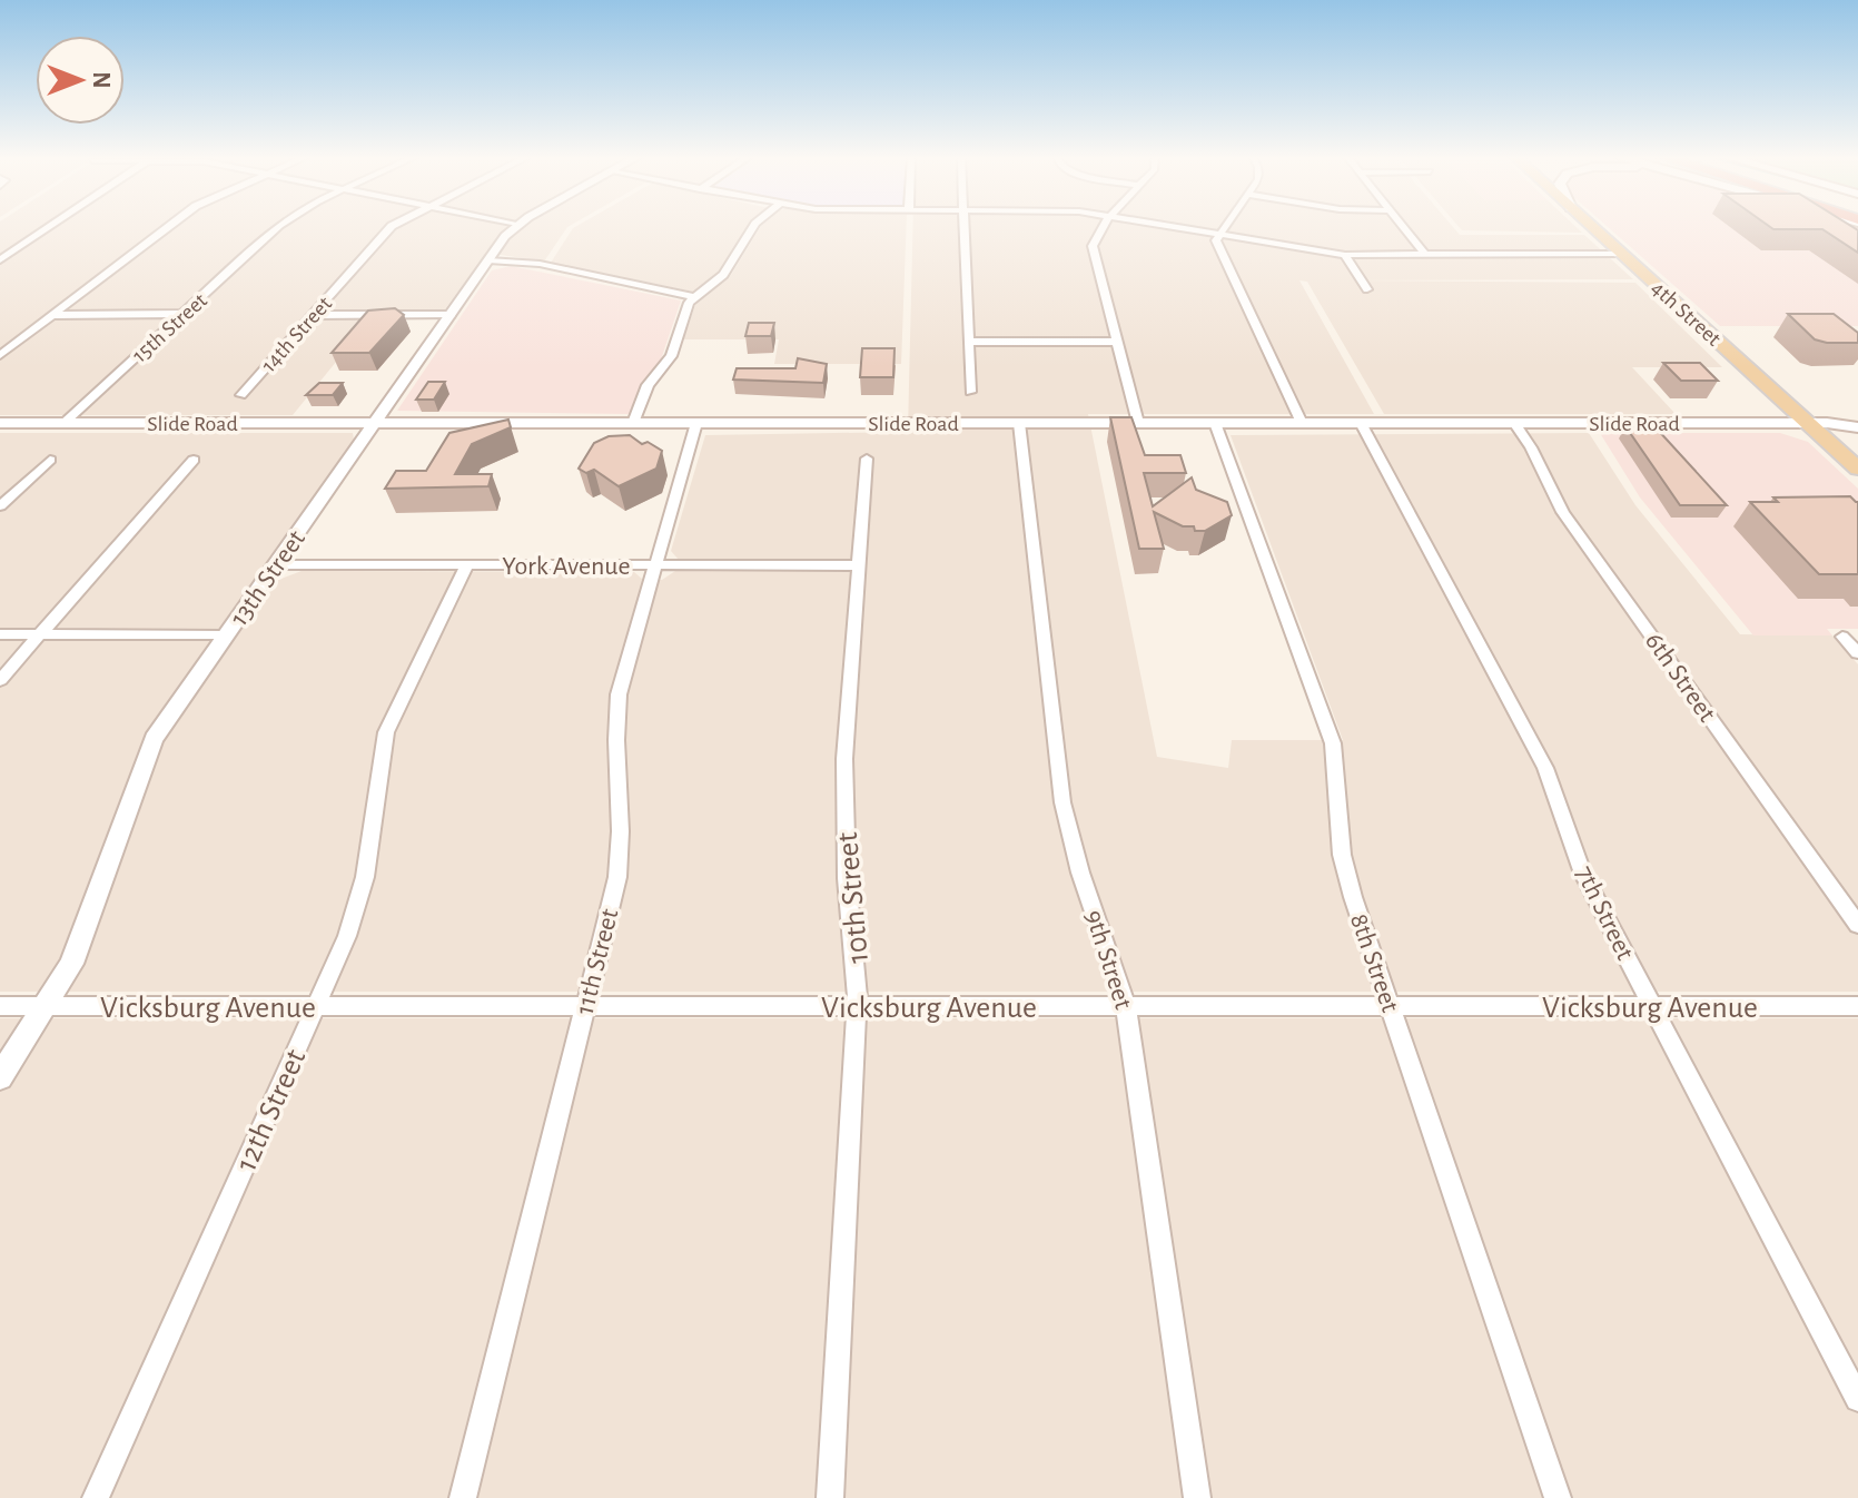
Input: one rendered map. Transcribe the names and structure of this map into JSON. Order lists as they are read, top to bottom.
{
  "streets": {
    "main road": ["4th Street", "Slide Road"],
    "street": [
      "15th Street",
      "14th Street",
      "York Avenue",
      "13th Street",
      "6th Street",
      "10th Street",
      "7th Street",
      "9th Street",
      "11th Street",
      "8th Street",
      "Vicksburg Avenue",
      "12th Street"
    ]
  },
  "crossings": [
    ["4th Street", "Slide Road"],
    ["15th Street", "Slide Road"],
    ["Slide Road", "13th Street"],
    ["Slide Road", "6th Street"],
    ["Slide Road", "7th Street"],
    ["Slide Road", "9th Street"],
    ["Slide Road", "11th Street"],
    ["Slide Road", "8th Street"],
    ["York Avenue", "13th Street"],
    ["York Avenue", "10th Street"],
    ["York Avenue", "11th Street"],
    ["York Avenue", "12th Street"],
    ["13th Street", "Vicksburg Avenue"],
    ["10th Street", "Vicksburg Avenue"],
    ["7th Street", "Vicksburg Avenue"],
    ["9th Street", "Vicksburg Avenue"],
    ["11th Street", "Vicksburg Avenue"],
    ["8th Street", "Vicksburg Avenue"],
    ["Vicksburg Avenue", "12th Street"]
  ],
  "north": "right"
}
